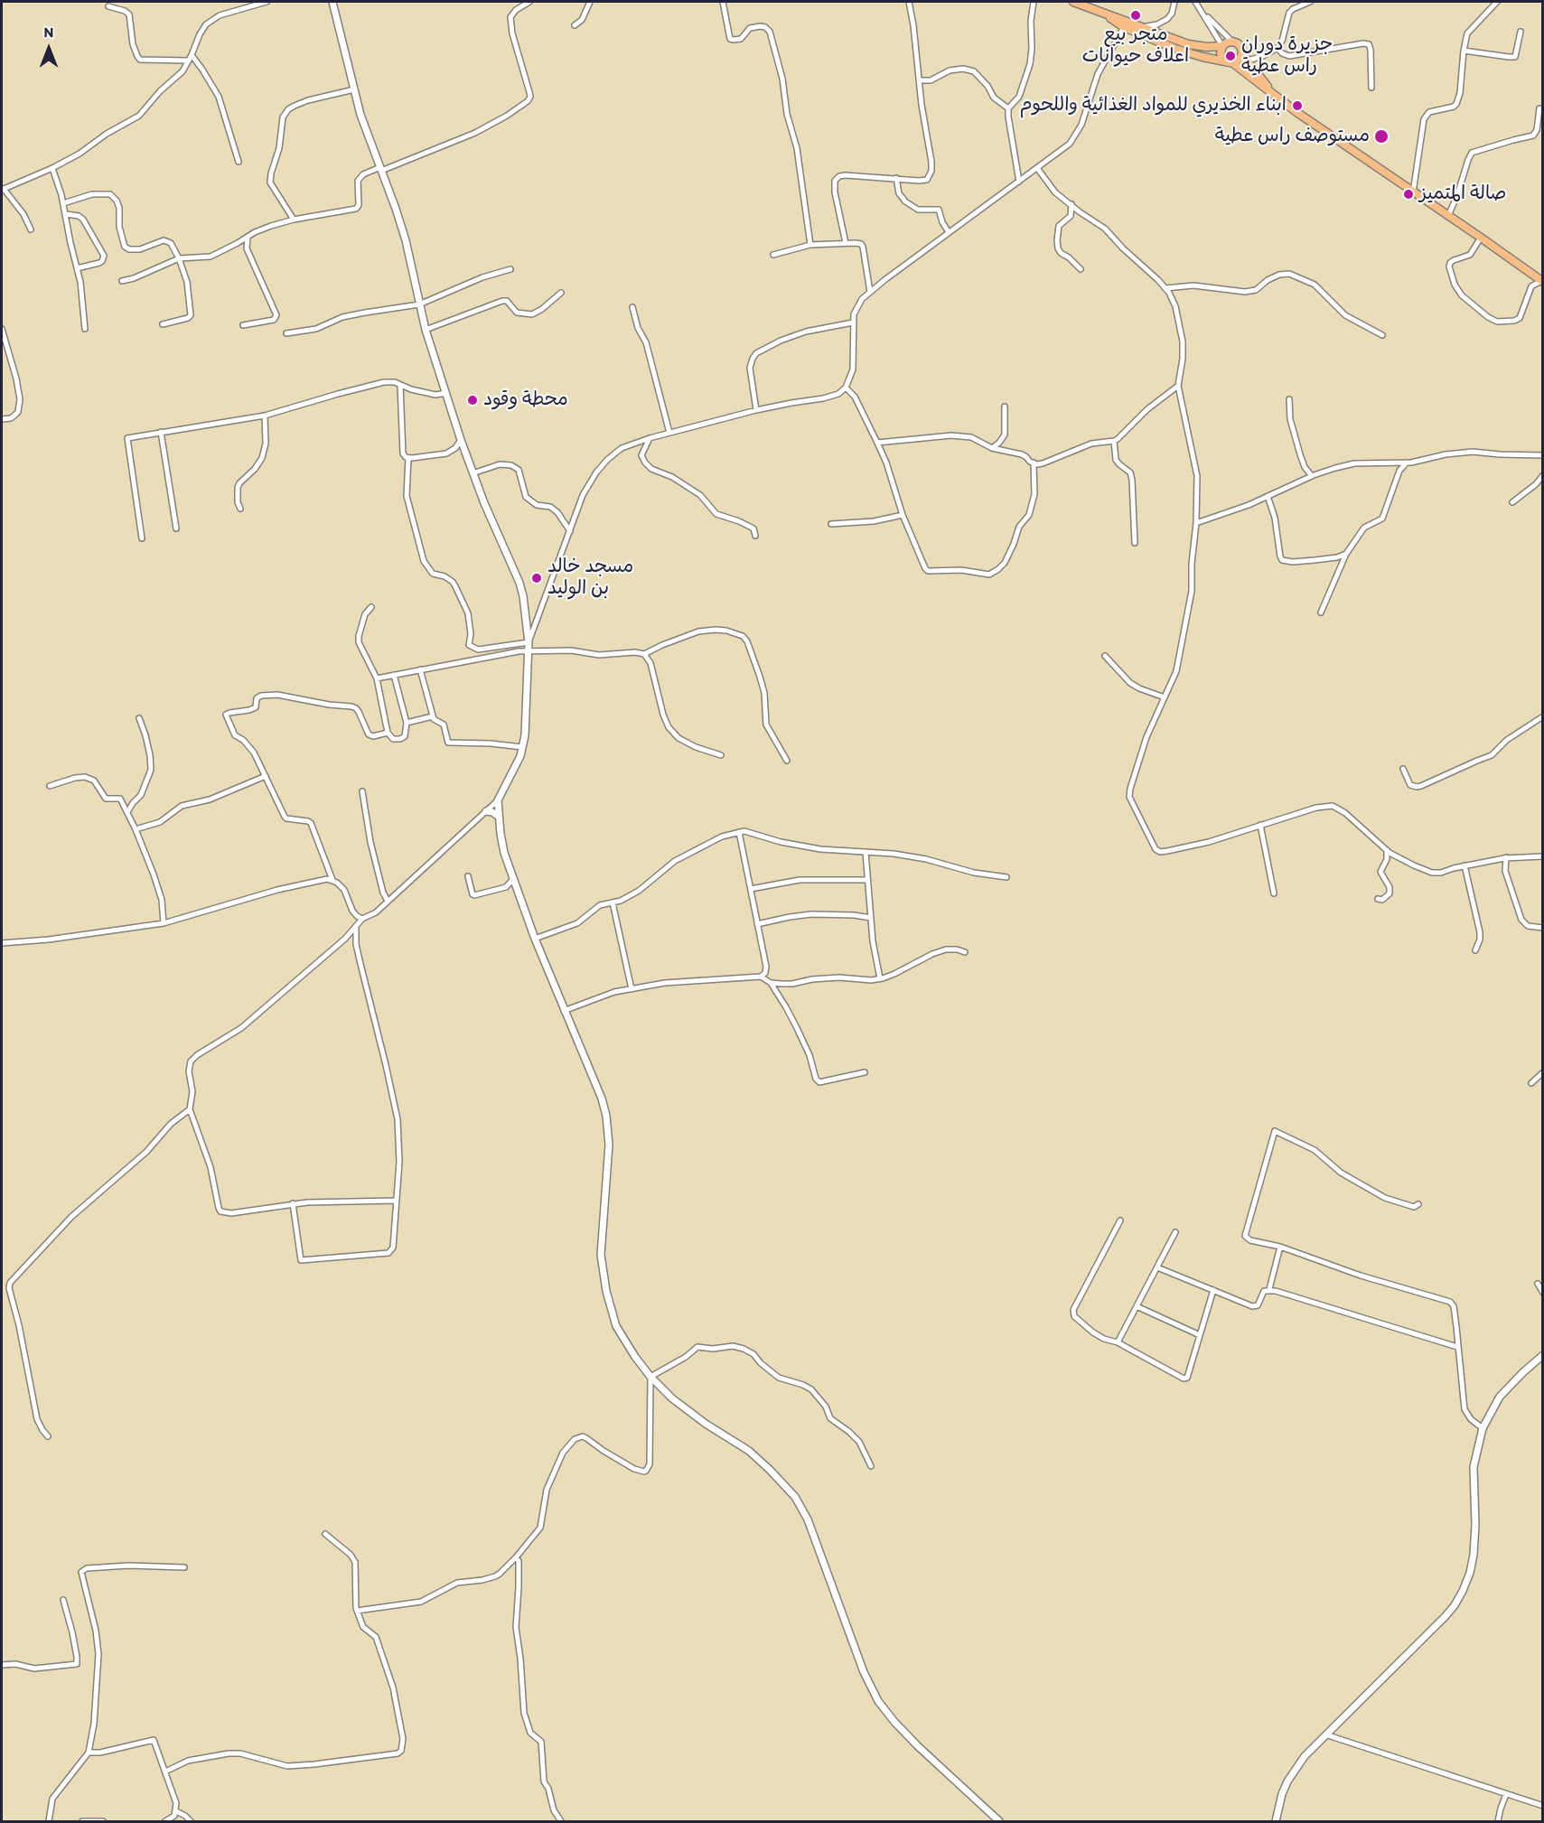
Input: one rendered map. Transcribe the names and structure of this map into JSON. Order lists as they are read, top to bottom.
{
  "places": [
    "متجر بيع اعلاف حيوانات",
    "جزيرة دوران راس عطية",
    "ابناء الخذيري للمواد الغذائية واللحوم",
    "مستوصف راس عطية",
    "صالة المتميز",
    "محطة وقود",
    "مسجد خالد بن الوليد"
  ],
  "north": "top"
}
